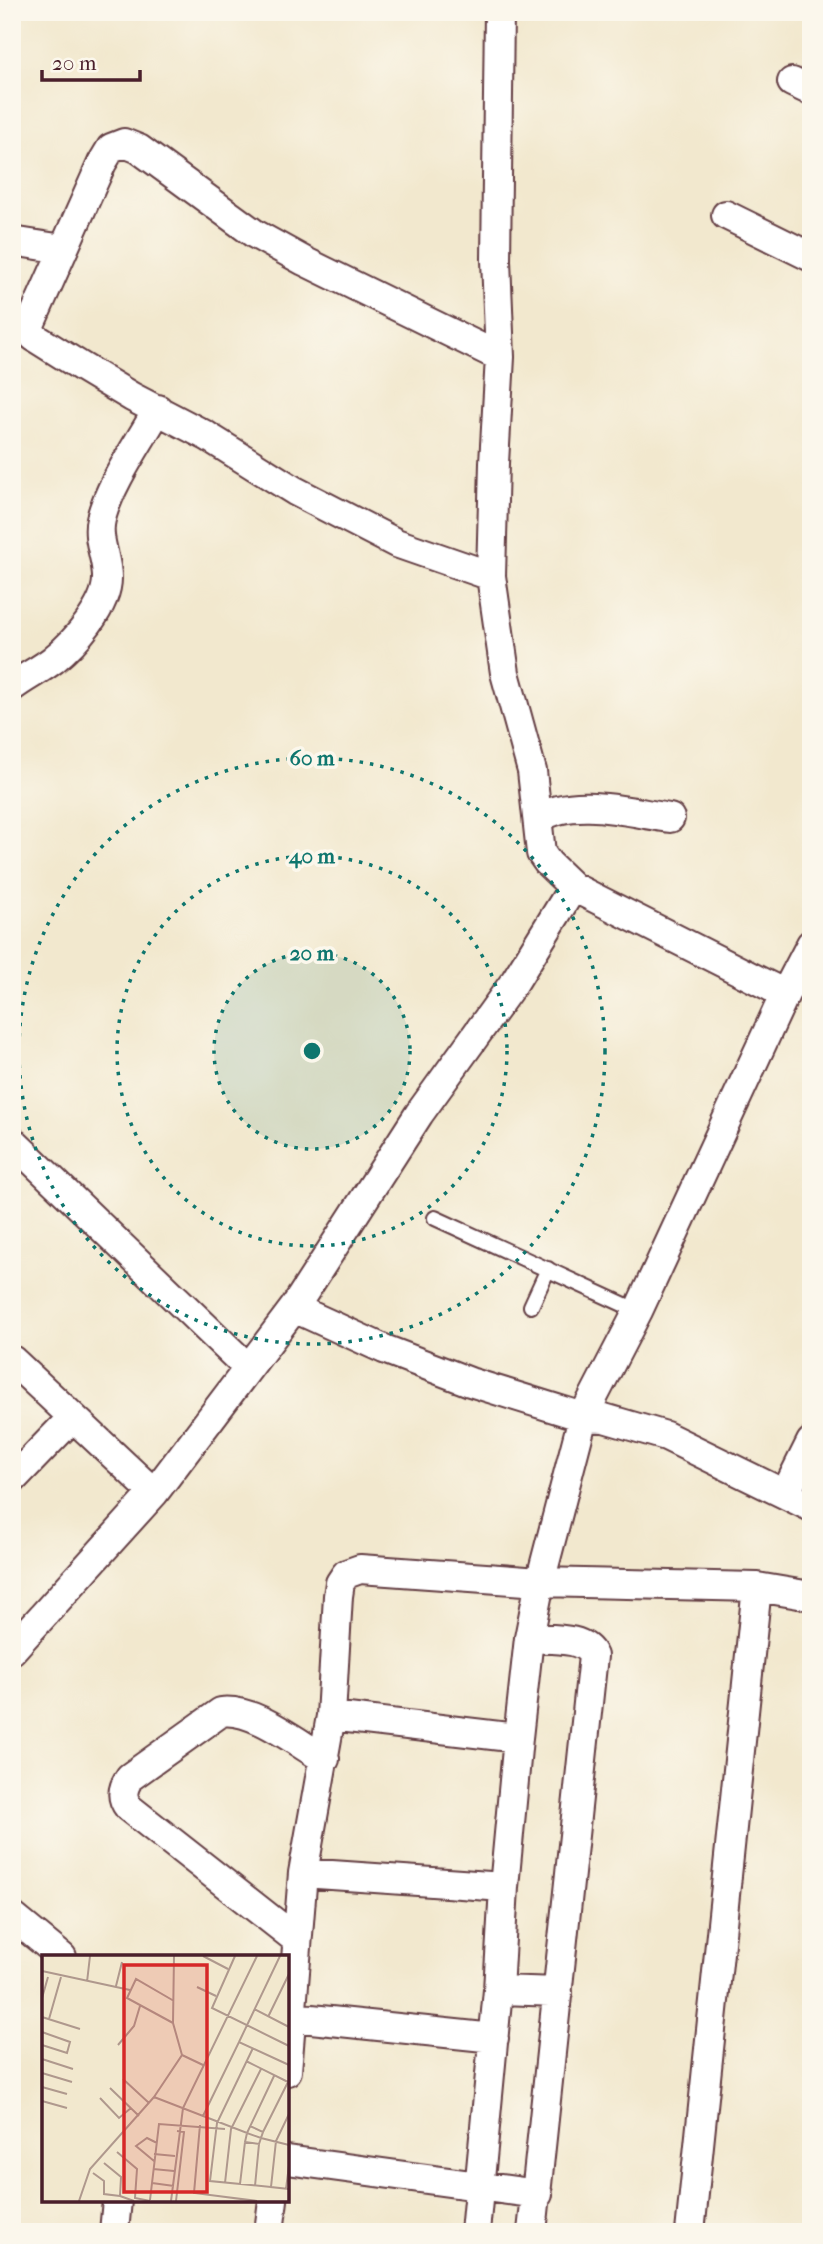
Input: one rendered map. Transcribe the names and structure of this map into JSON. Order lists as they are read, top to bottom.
{
  "scale_bar": "20 m",
  "rings": ["60 m", "40 m", "20 m"]
}
